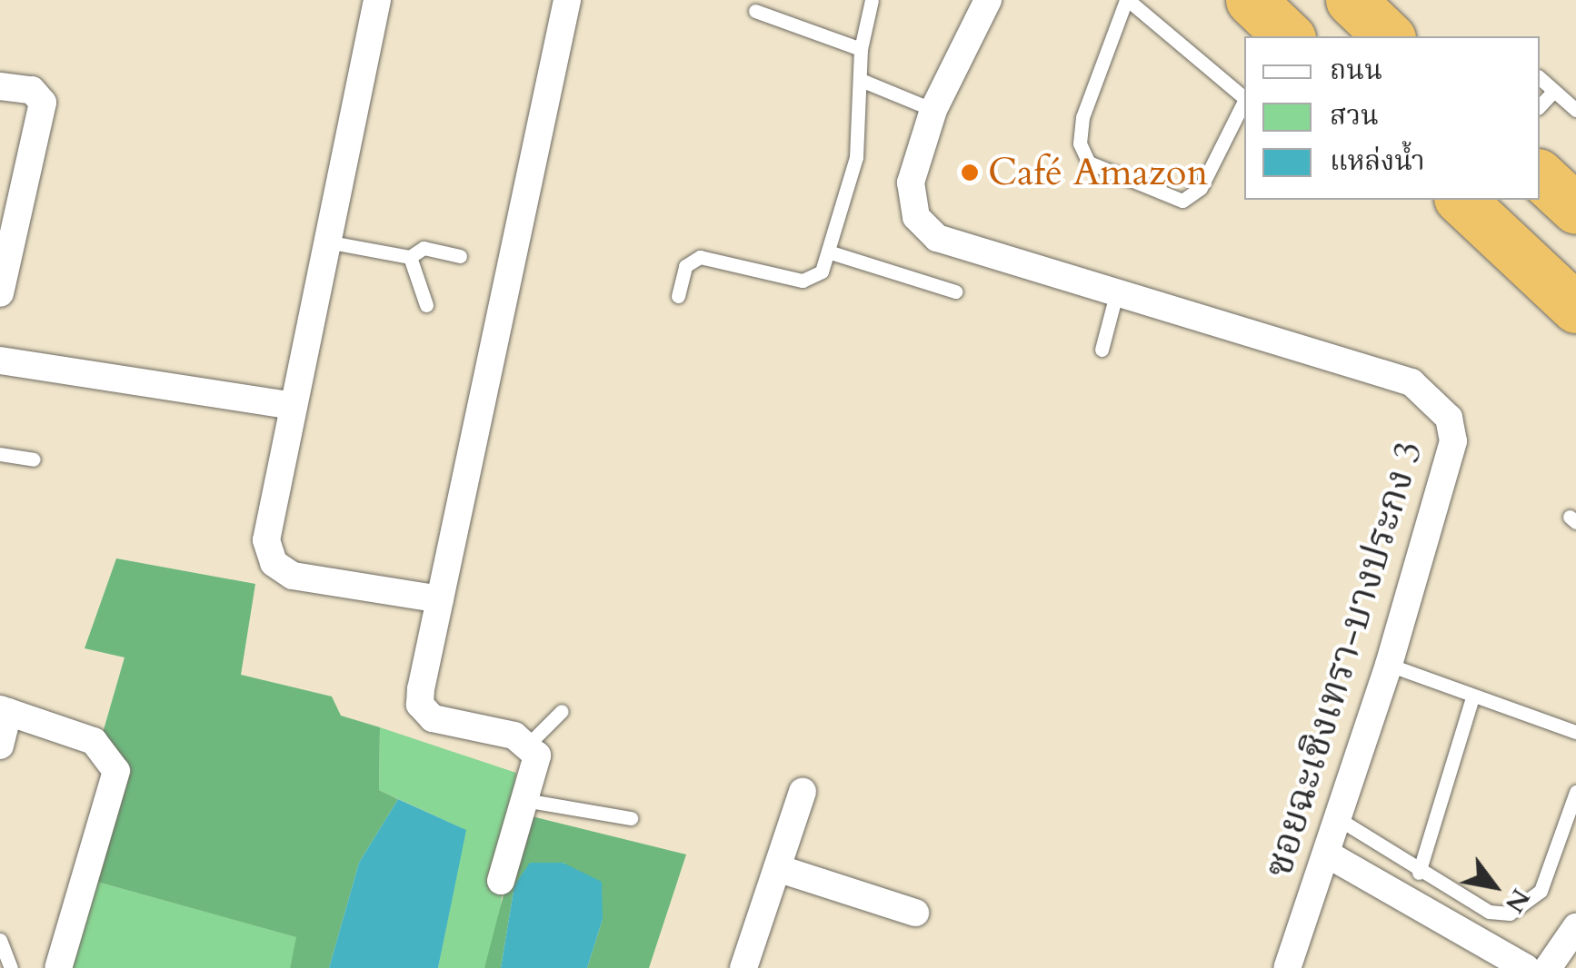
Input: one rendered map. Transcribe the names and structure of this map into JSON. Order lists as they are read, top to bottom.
{
  "streets": {
    "street": ["ซอยฉะเชิงเทรา-บางประกง 3"]
  },
  "places": ["Café Amazon"],
  "legend": ["ถนน", "สวน", "แหล่งน้ำ"],
  "north": "bottom right"
}
